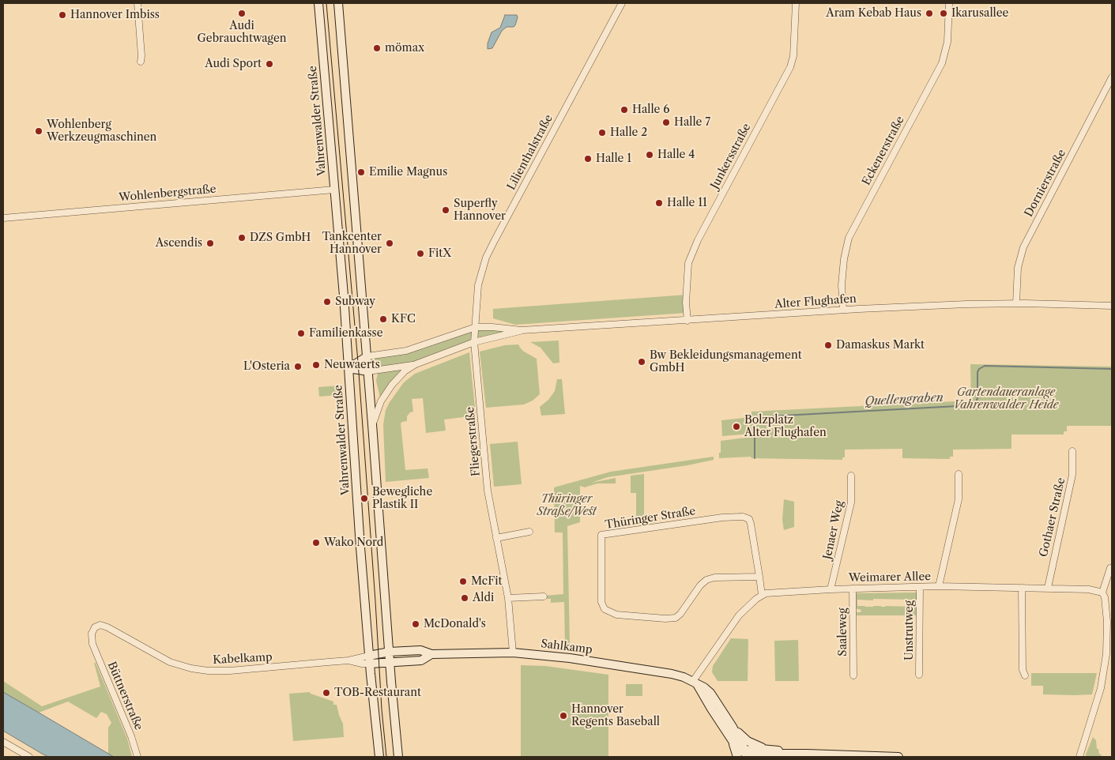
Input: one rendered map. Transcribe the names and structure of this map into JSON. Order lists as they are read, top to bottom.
{
  "streets": {
    "main road": ["Vahrenwalder Straße", "Sahlkamp"],
    "street": [
      "Eckenerstraße",
      "Lilienthalstraße",
      "Junkersstraße",
      "Dornierstraße",
      "Wohlenbergstraße",
      "Alter Flughafen",
      "Fliegerstraße",
      "Gothaer Straße",
      "Thüringer Straße",
      "Jenaer Weg",
      "Weimarer Allee",
      "Unstrutweg",
      "Saaleweg",
      "Kabelkamp",
      "Büttnerstraße"
    ]
  },
  "crossings": [
    ["Vahrenwalder Straße", "Wohlenbergstraße"],
    ["Vahrenwalder Straße", "Sahlkamp"],
    ["Vahrenwalder Straße", "Kabelkamp"],
    ["Eckenerstraße", "Alter Flughafen"],
    ["Lilienthalstraße", "Alter Flughafen"],
    ["Lilienthalstraße", "Fliegerstraße"],
    ["Junkersstraße", "Alter Flughafen"],
    ["Dornierstraße", "Alter Flughafen"],
    ["Alter Flughafen", "Fliegerstraße"],
    ["Fliegerstraße", "Sahlkamp"],
    ["Gothaer Straße", "Weimarer Allee"],
    ["Thüringer Straße", "Weimarer Allee"],
    ["Jenaer Weg", "Weimarer Allee"],
    ["Weimarer Allee", "Unstrutweg"],
    ["Weimarer Allee", "Saaleweg"],
    ["Sahlkamp", "Kabelkamp"],
    ["Kabelkamp", "Büttnerstraße"]
  ],
  "water": ["Quellengraben"],
  "parks": ["Gartendaueranlage Vahrenwalder Heide", "Thüringer Straße/West"],
  "places": [
    "Audi Gebrauchtwagen",
    "Aram Kebab Haus",
    "Ikarusallee",
    "Hannover Imbiss",
    "mömax",
    "Audi Sport",
    "Halle 6",
    "Halle 7",
    "Wohlenberg Werkzeugmaschinen",
    "Halle 2",
    "Halle 4",
    "Halle 1",
    "Emilie Magnus",
    "Halle 11",
    "Superfly Hannover",
    "DZS GmbH",
    "Ascendis",
    "Tankcenter Hannover",
    "FitX",
    "Subway",
    "KFC",
    "Familienkasse",
    "Damaskus Markt",
    "Bw Bekleidungsmanagement GmbH",
    "Neuwaerts",
    "L'Osteria",
    "Bolzplatz Alter Flughafen",
    "Bewegliche Plastik II",
    "Wako Nord",
    "McFit",
    "Aldi",
    "McDonald's",
    "TOB-Restaurant",
    "Hannover Regents Baseball"
  ]
}
